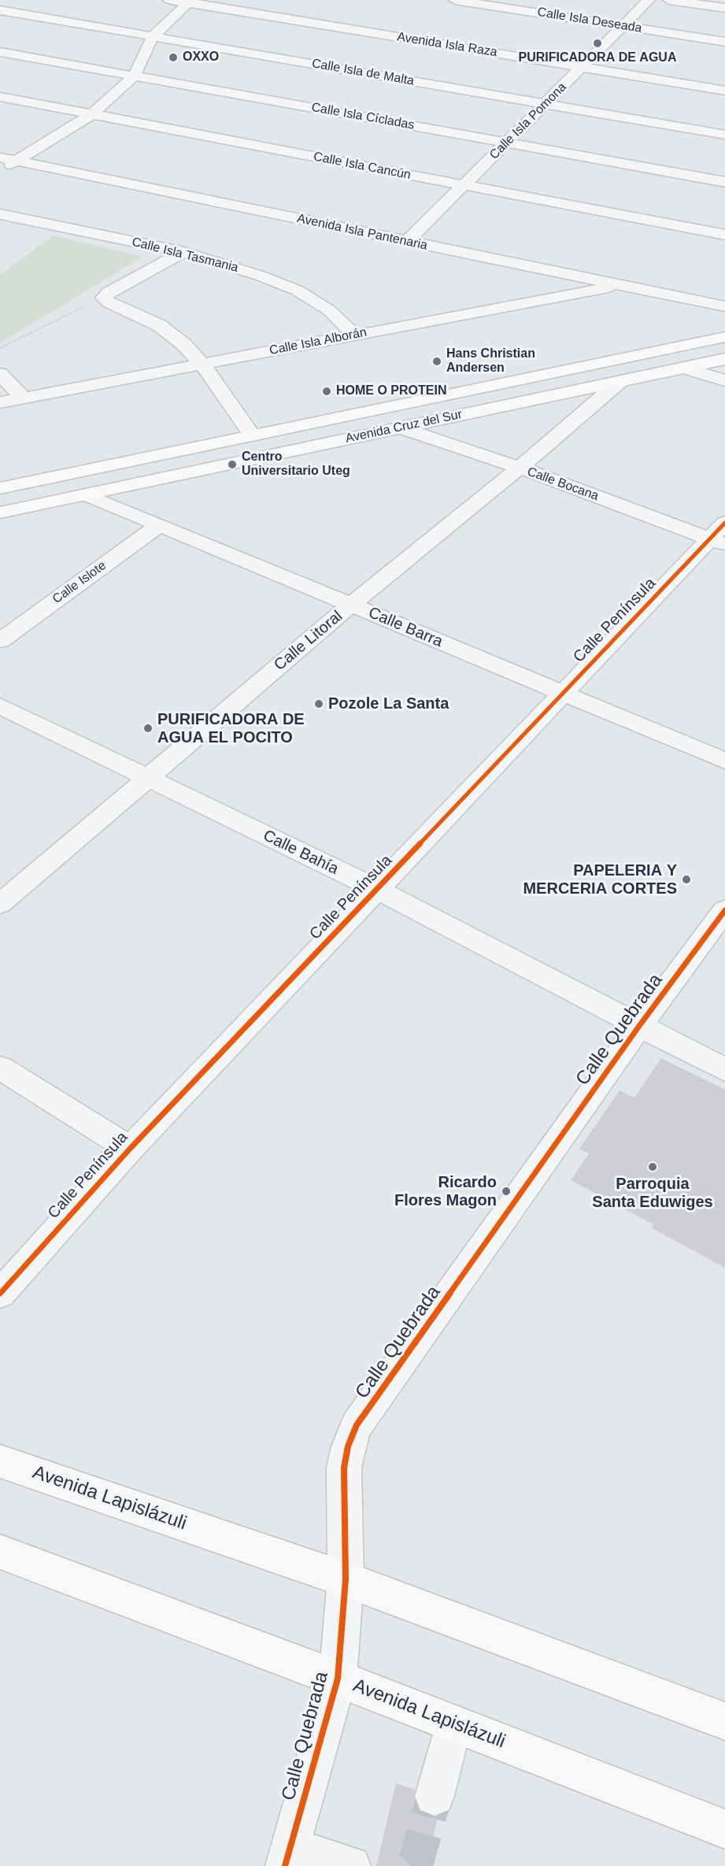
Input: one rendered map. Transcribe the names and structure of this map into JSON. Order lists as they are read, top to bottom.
{
  "streets": {
    "main road": ["Avenida Cruz del Sur", "Avenida Lapislázuli"],
    "street": [
      "Calle Isla Deseada",
      "Avenida Isla Raza",
      "Calle Isla de Malta",
      "Calle Isla Cícladas",
      "Calle Isla Pomona",
      "Calle Isla Cancún",
      "Avenida Isla Pantenaria",
      "Calle Isla Tasmania",
      "Calle Isla Alborán",
      "Calle Bocana",
      "Calle Islote",
      "Calle Península",
      "Calle Barra",
      "Calle Litoral",
      "Calle Bahía",
      "Calle Quebrada"
    ]
  },
  "crossings": [
    ["Calle Isla Deseada", "Calle Isla Pomona"],
    ["Avenida Isla Raza", "Calle Isla Pomona"],
    ["Calle Isla de Malta", "Calle Isla Pomona"],
    ["Calle Isla Cícladas", "Calle Isla Pomona"],
    ["Calle Isla Pomona", "Calle Isla Cancún"],
    ["Calle Isla Pomona", "Avenida Isla Pantenaria"],
    ["Avenida Isla Pantenaria", "Calle Isla Alborán"],
    ["Calle Isla Tasmania", "Calle Isla Alborán"],
    ["Avenida Cruz del Sur", "Calle Bocana"],
    ["Avenida Cruz del Sur", "Calle Barra"],
    ["Avenida Cruz del Sur", "Calle Litoral"],
    ["Calle Bocana", "Calle Península"],
    ["Calle Bocana", "Calle Litoral"],
    ["Calle Islote", "Calle Barra"],
    ["Calle Península", "Calle Barra"],
    ["Calle Península", "Calle Bahía"],
    ["Calle Barra", "Calle Litoral"],
    ["Calle Litoral", "Calle Bahía"],
    ["Calle Bahía", "Calle Quebrada"],
    ["Calle Quebrada", "Avenida Lapislázuli"]
  ],
  "places": [
    "PURIFICADORA DE AGUA",
    "OXXO",
    "Hans Christian Andersen",
    "HOME O PROTEIN",
    "Centro Universitario Uteg",
    "Pozole La Santa",
    "PURIFICADORA DE AGUA EL POCITO",
    "PAPELERIA Y MERCERIA CORTES",
    "Parroquia Santa Eduwiges",
    "Ricardo Flores Magon"
  ]
}
